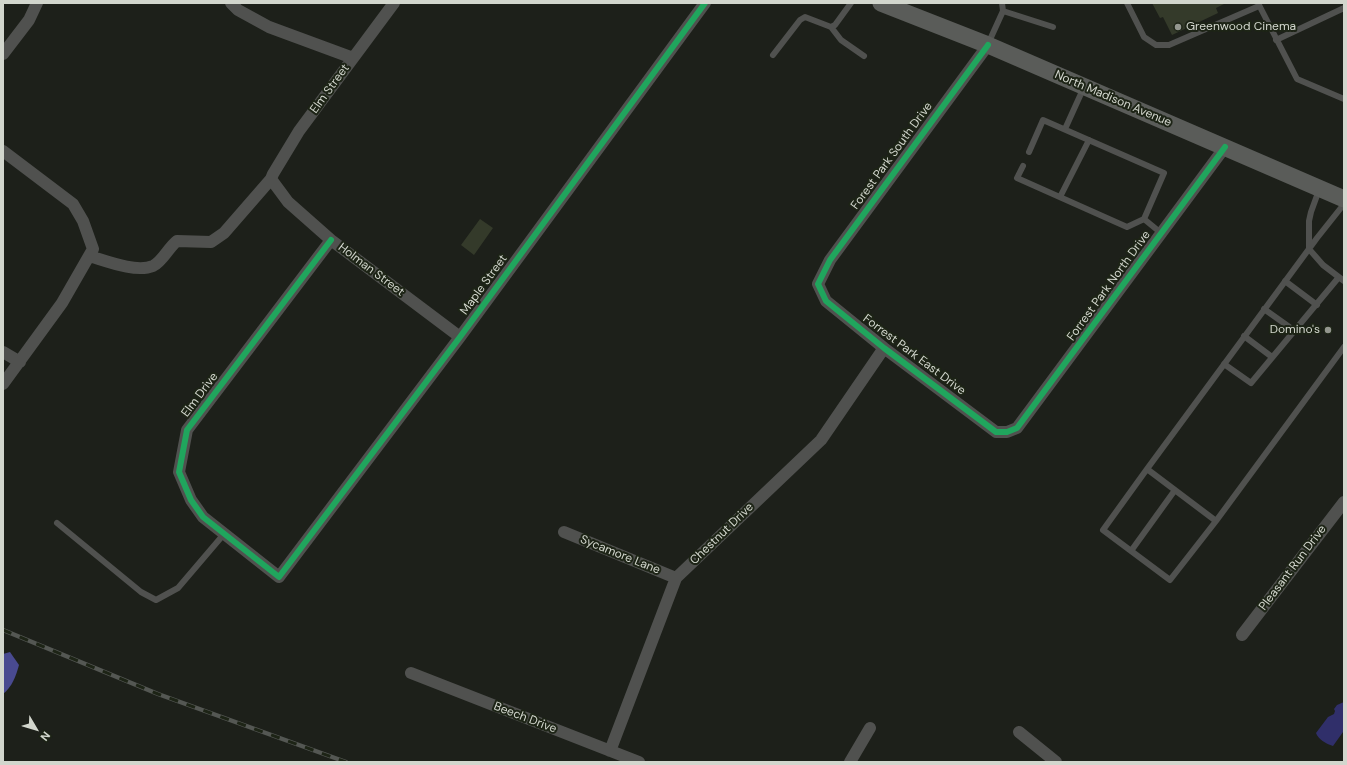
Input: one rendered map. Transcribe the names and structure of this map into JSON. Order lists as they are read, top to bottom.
{
  "streets": {
    "main road": ["North Madison Avenue"],
    "street": [
      "Elm Street",
      "Forest Park South Drive",
      "Holman Street",
      "Maple Street",
      "Forrest Park North Drive",
      "Forrest Park East Drive",
      "Elm Drive",
      "Chestnut Drive",
      "Sycamore Lane",
      "Pleasant Run Drive",
      "Beech Drive"
    ]
  },
  "crossings": [
    ["Elm Street", "Holman Street"],
    ["North Madison Avenue", "Forest Park South Drive"],
    ["North Madison Avenue", "Forrest Park North Drive"],
    ["Forest Park South Drive", "Forrest Park East Drive"],
    ["Holman Street", "Maple Street"],
    ["Holman Street", "Elm Drive"],
    ["Maple Street", "Elm Drive"],
    ["Forrest Park North Drive", "Forrest Park East Drive"],
    ["Forrest Park East Drive", "Chestnut Drive"],
    ["Chestnut Drive", "Sycamore Lane"],
    ["Chestnut Drive", "Beech Drive"]
  ],
  "places": ["Greenwood Cinema", "Domino's"],
  "north": "bottom right"
}
